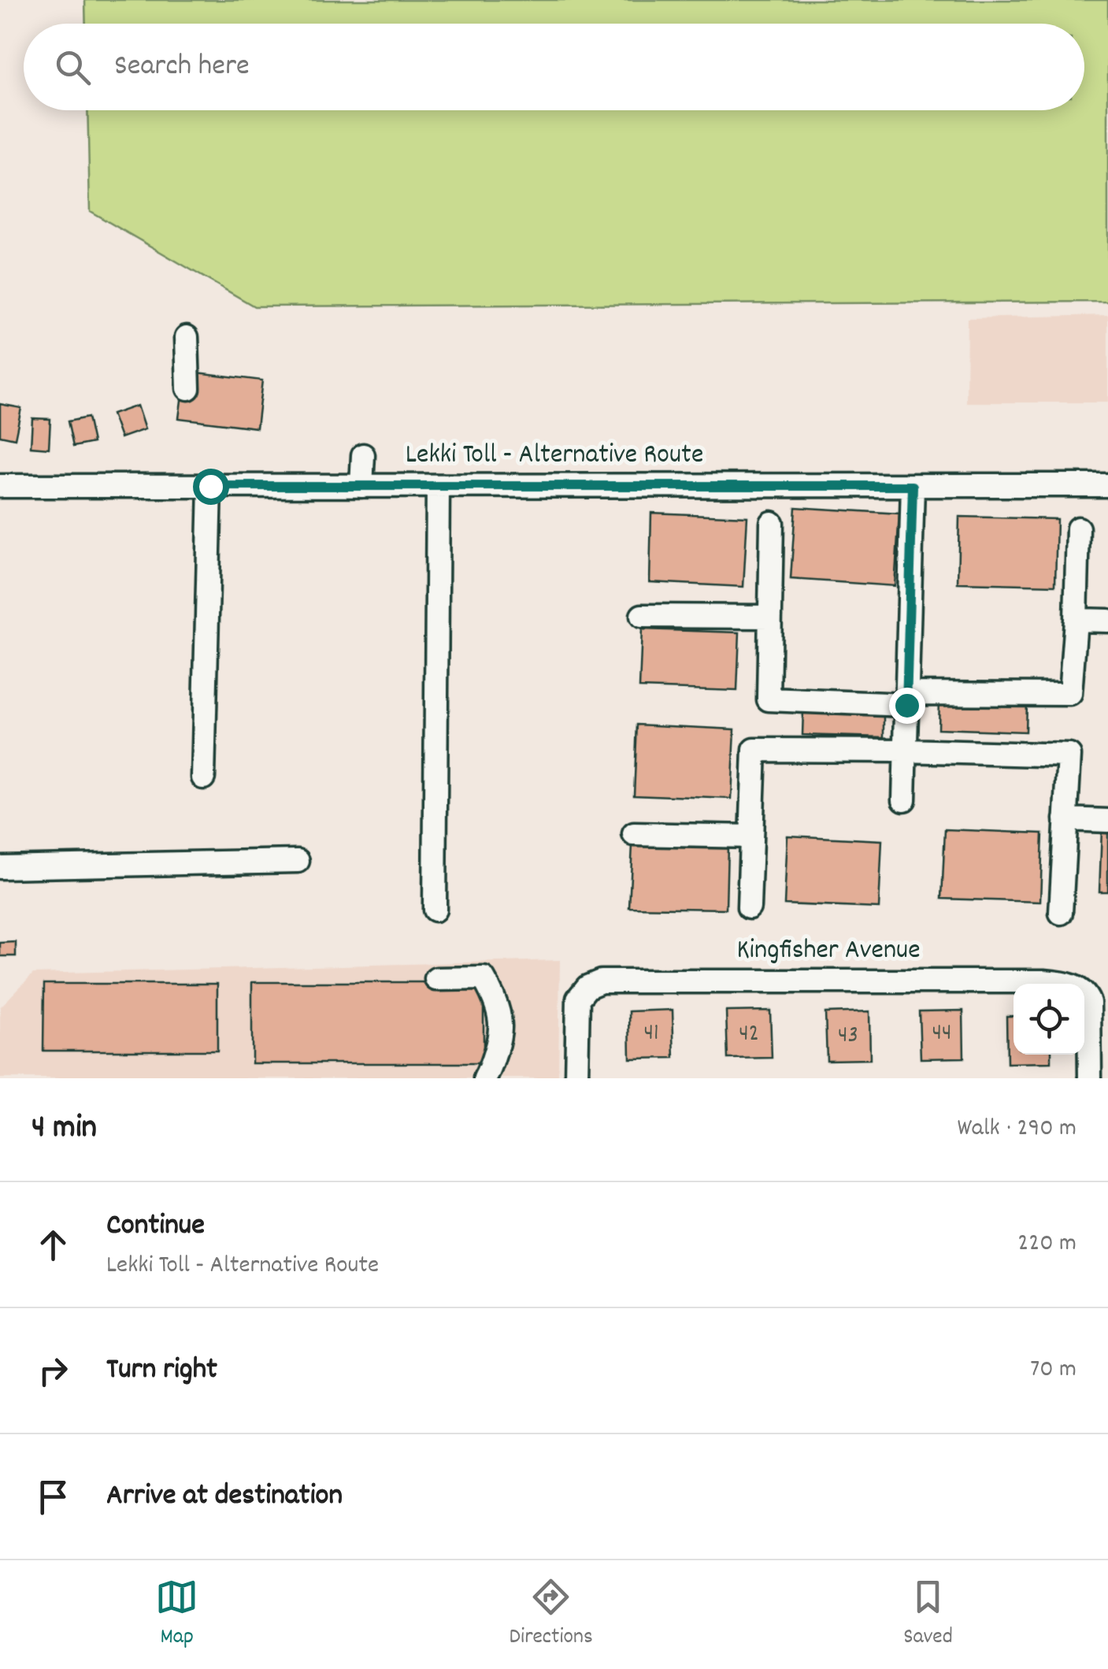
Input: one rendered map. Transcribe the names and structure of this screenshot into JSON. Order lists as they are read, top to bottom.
{
  "streets": {
    "street": ["Lekki Toll - Alternative Route", "Kingfisher Avenue"]
  },
  "house_numbers": [
    "41",
    "44",
    "42",
    "43"
  ],
  "page": {
    "search": "Search here",
    "heading": ["4 min", "Walk · 290 m"],
    "list": [
      ["Continue", "Lekki Toll - Alternative Route", "220 m"],
      ["Turn right", "70 m"],
      "Arrive at destination"
    ],
    "nav": ["Map", "Directions", "Saved"]
  }
}
